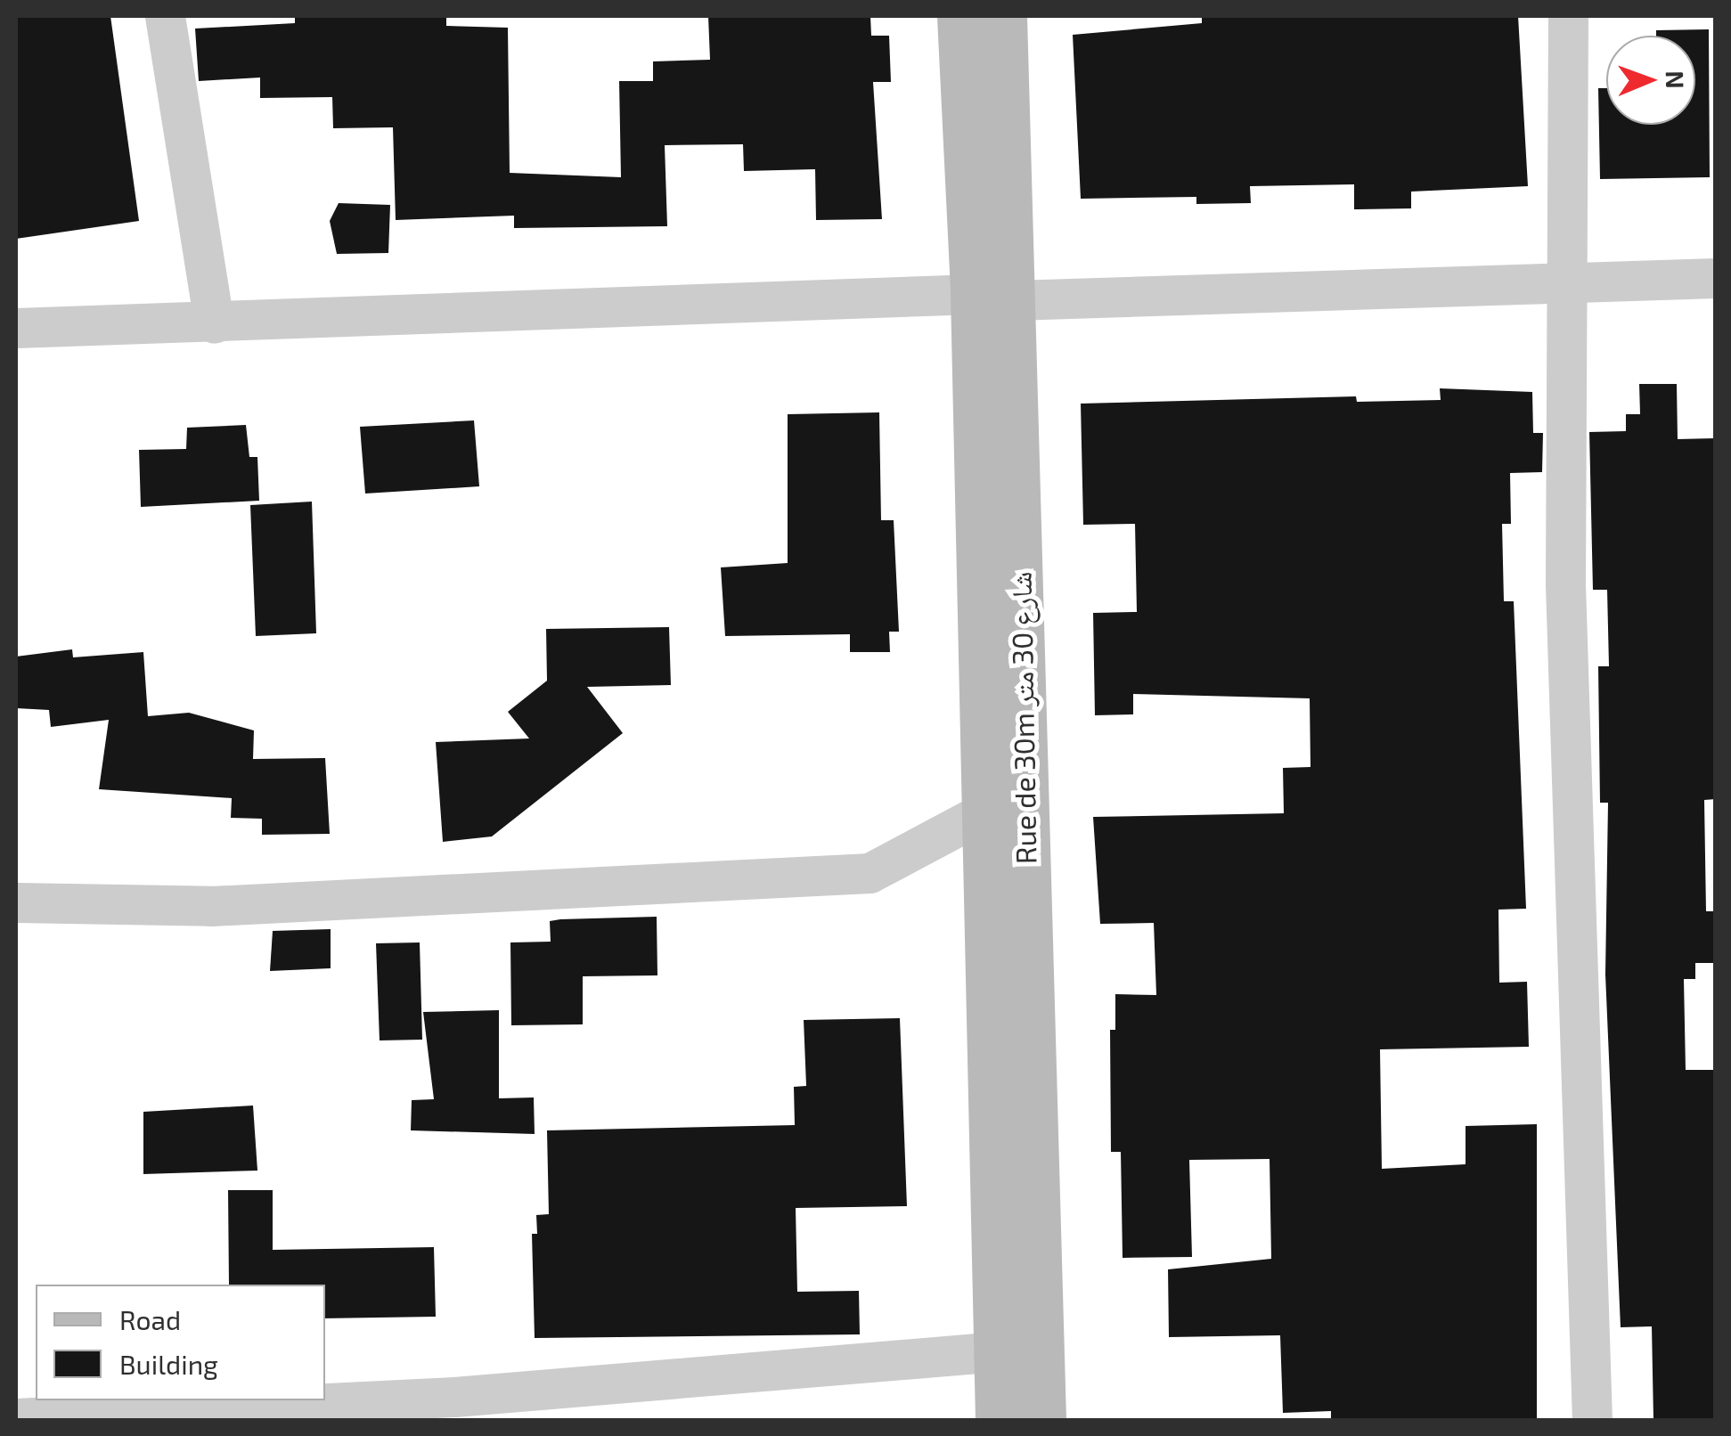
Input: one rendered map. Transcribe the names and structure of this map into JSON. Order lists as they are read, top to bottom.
{
  "streets": {
    "street": ["Rue de 30m شارع 30 متر"]
  },
  "legend": ["Road", "Building"],
  "north": "right"
}
